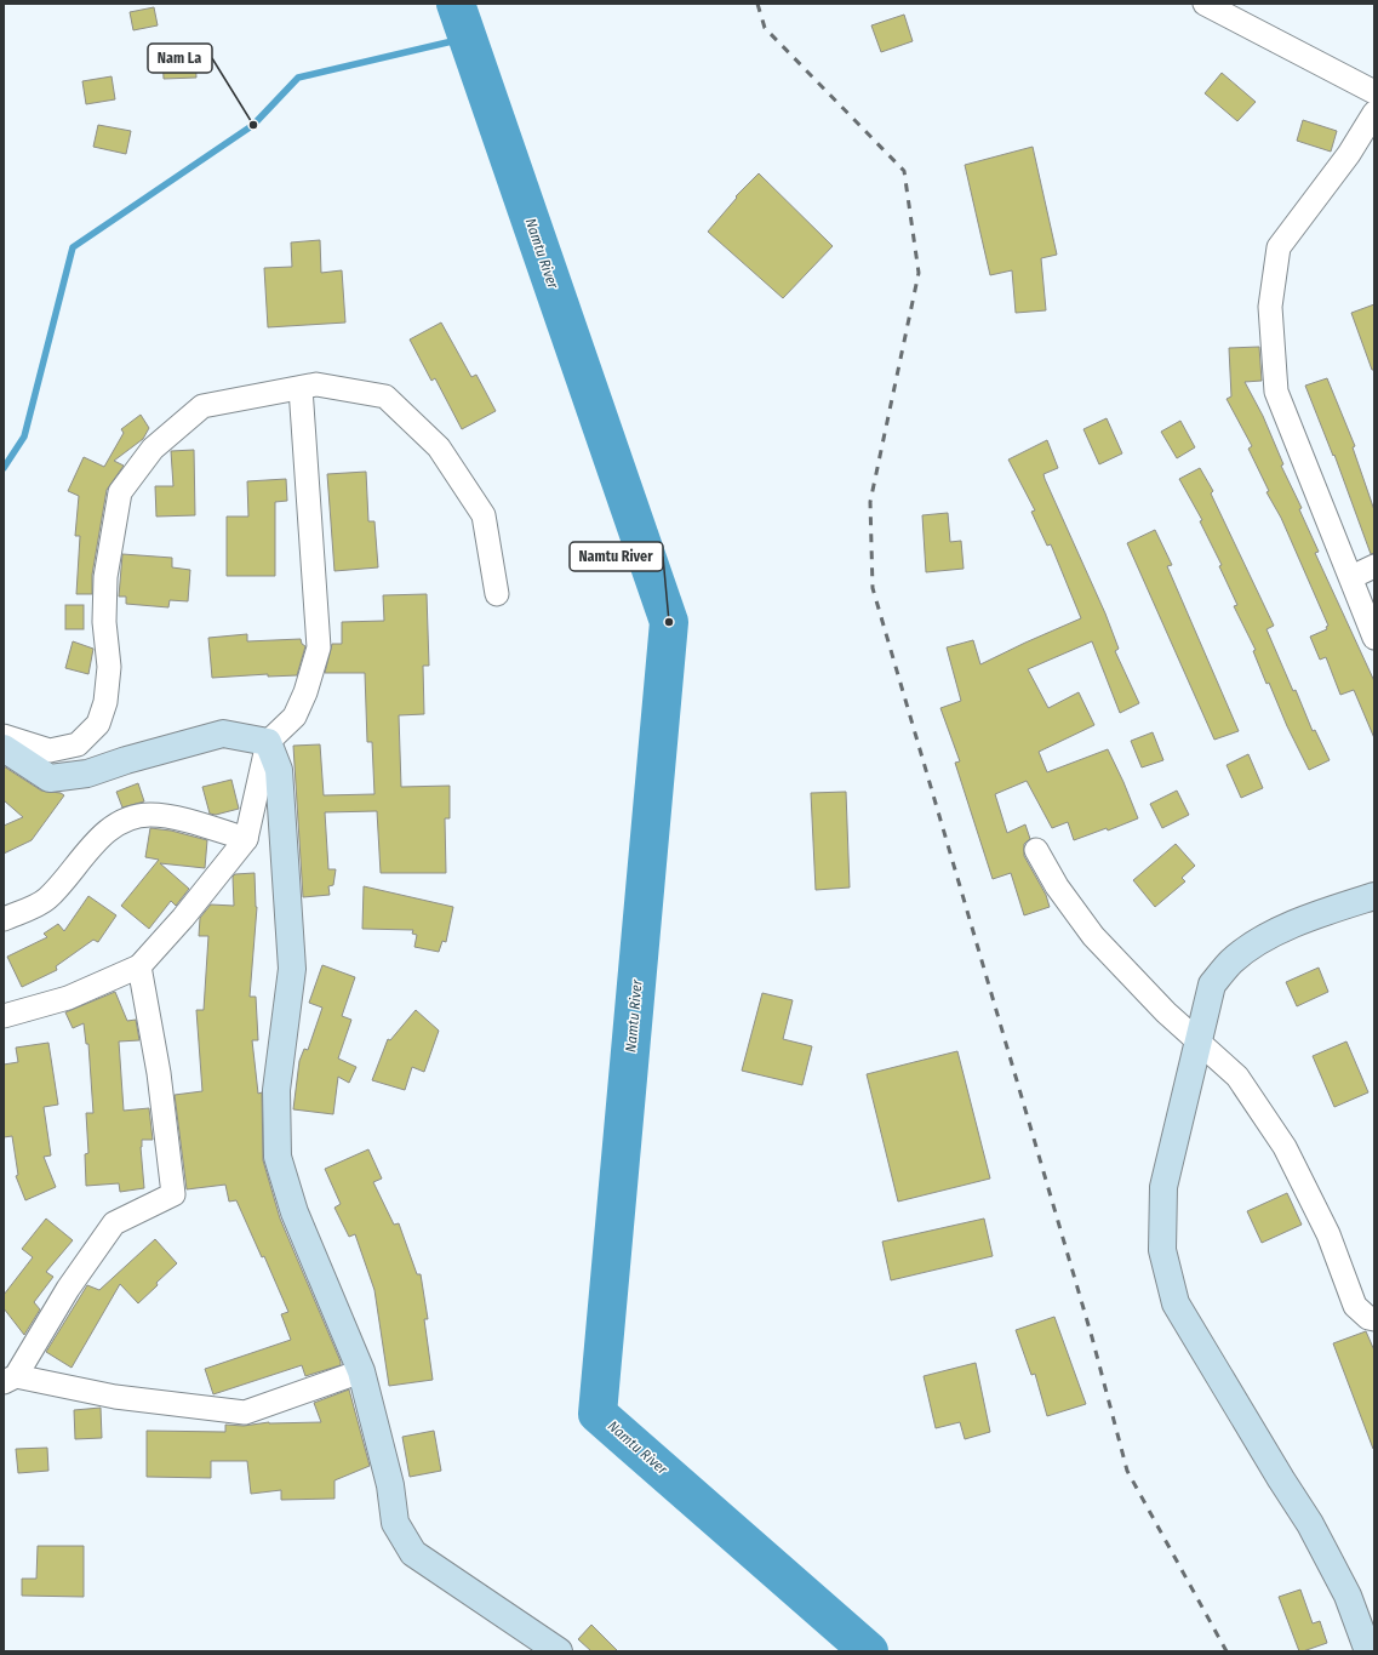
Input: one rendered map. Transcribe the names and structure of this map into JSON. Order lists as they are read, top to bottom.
{
  "water": ["Namtu River"],
  "places": ["Nam La", "Namtu River"]
}
